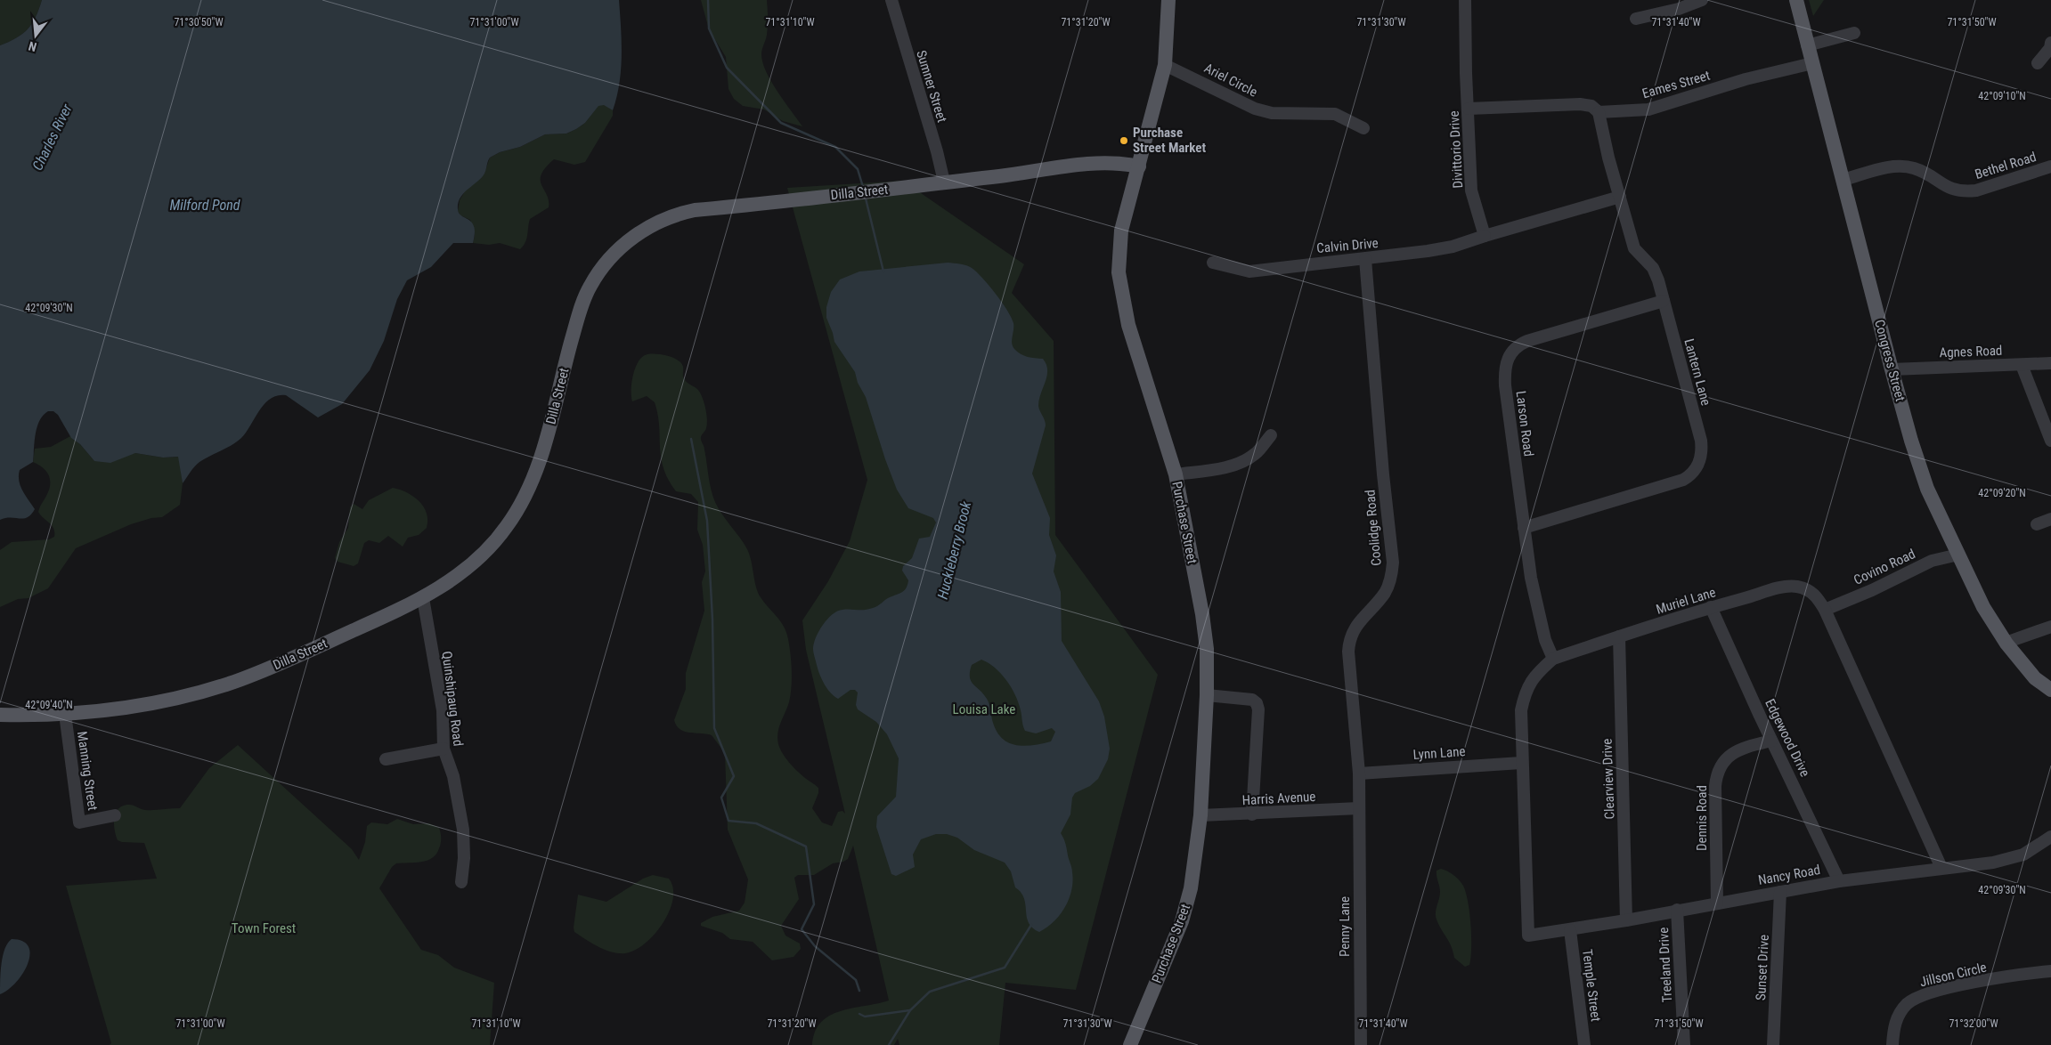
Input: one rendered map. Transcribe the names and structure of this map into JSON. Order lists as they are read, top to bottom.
{
  "streets": {
    "main road": ["Dilla Street", "Congress Street", "Purchase Street"],
    "street": [
      "Ariel Circle",
      "Eames Street",
      "Sumner Street",
      "Divittorio Drive",
      "Bethel Road",
      "Calvin Drive",
      "Agnes Road",
      "Lantern Lane",
      "Larson Road",
      "Coolidge Road",
      "Covino Road",
      "Muriel Lane",
      "Quinshipaug Road",
      "Edgewood Drive",
      "Lynn Lane",
      "Manning Street",
      "Clearview Drive",
      "Harris Avenue",
      "Dennis Road",
      "Nancy Road",
      "Penny Lane",
      "Treeland Drive",
      "Sunset Drive",
      "Jillson Circle",
      "Temple Street"
    ]
  },
  "crossings": [
    ["Ariel Circle", "Purchase Street"],
    ["Eames Street", "Divittorio Drive"],
    ["Eames Street", "Congress Street"],
    ["Eames Street", "Lantern Lane"],
    ["Sumner Street", "Dilla Street"],
    ["Divittorio Drive", "Calvin Drive"],
    ["Bethel Road", "Congress Street"],
    ["Dilla Street", "Purchase Street"],
    ["Dilla Street", "Quinshipaug Road"],
    ["Dilla Street", "Manning Street"],
    ["Calvin Drive", "Coolidge Road"],
    ["Agnes Road", "Congress Street"],
    ["Congress Street", "Covino Road"],
    ["Lantern Lane", "Larson Road"],
    ["Larson Road", "Muriel Lane"],
    ["Purchase Street", "Harris Avenue"],
    ["Coolidge Road", "Lynn Lane"],
    ["Coolidge Road", "Harris Avenue"],
    ["Coolidge Road", "Penny Lane"],
    ["Covino Road", "Muriel Lane"],
    ["Muriel Lane", "Edgewood Drive"],
    ["Muriel Lane", "Lynn Lane"],
    ["Muriel Lane", "Clearview Drive"],
    ["Muriel Lane", "Nancy Road"],
    ["Edgewood Drive", "Dennis Road"],
    ["Edgewood Drive", "Nancy Road"],
    ["Clearview Drive", "Nancy Road"],
    ["Harris Avenue", "Penny Lane"],
    ["Dennis Road", "Nancy Road"],
    ["Nancy Road", "Treeland Drive"],
    ["Nancy Road", "Sunset Drive"],
    ["Nancy Road", "Temple Street"]
  ],
  "water": ["Charles River", "Milford Pond", "Huckleberry Brook"],
  "parks": ["Louisa Lake", "Town Forest"],
  "places": ["Purchase Street Market"],
  "north": "bottom",
  "coordinates": [
    "71°30'50\"W",
    "71°31'00\"W",
    "71°31'10\"W",
    "71°31'20\"W",
    "71°31'30\"W",
    "71°31'40\"W",
    "71°31'50\"W",
    "42°09'10\"N",
    "42°09'30\"N",
    "42°09'20\"N",
    "42°09'40\"N",
    "71°32'00\"W"
  ]
}
